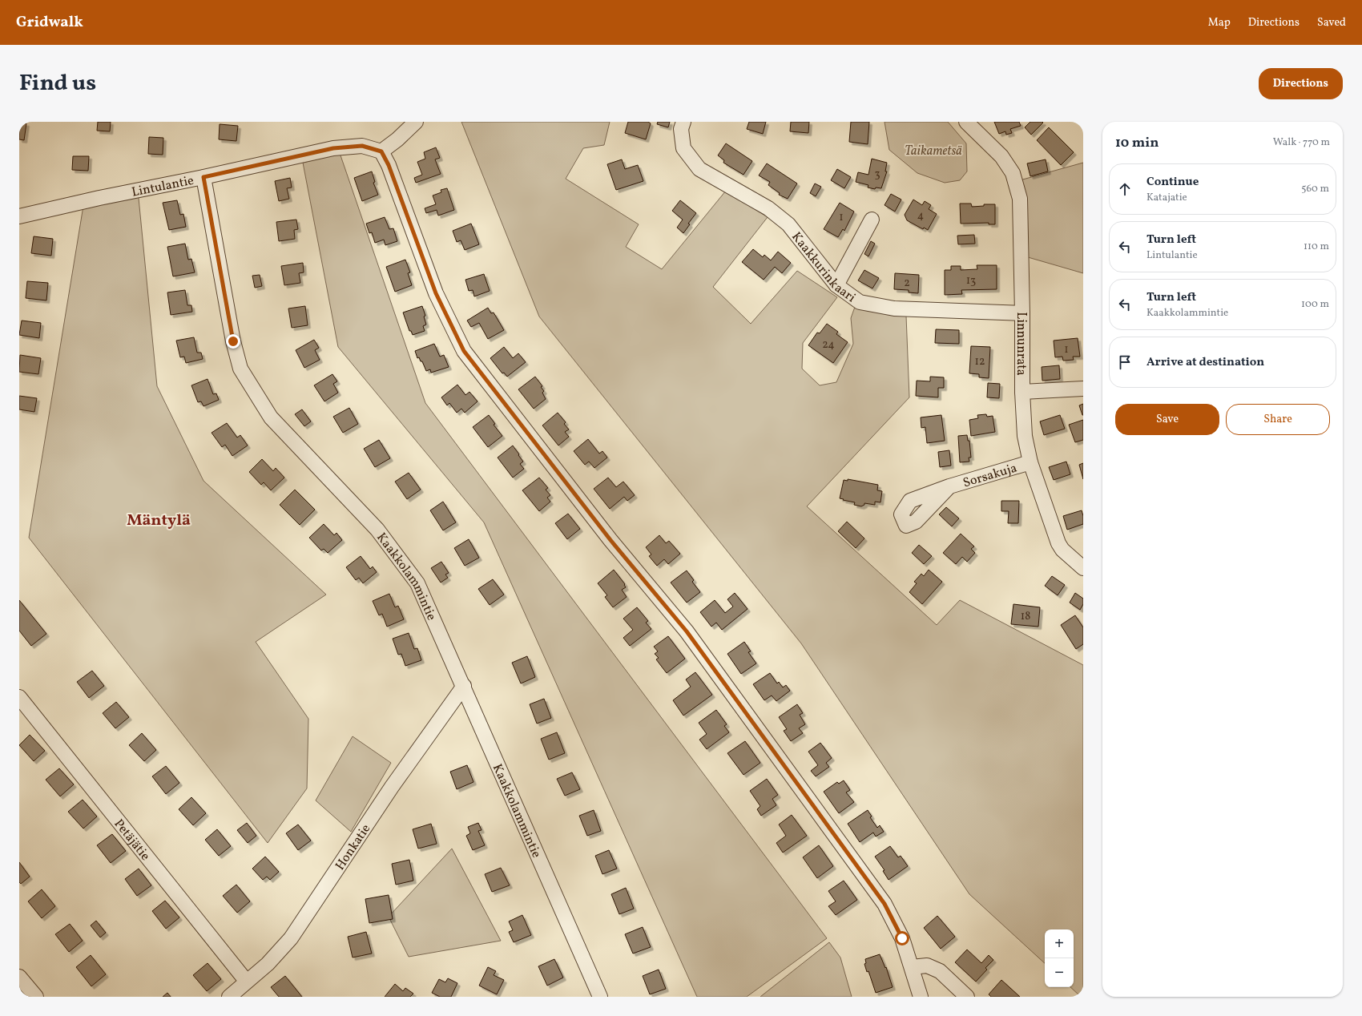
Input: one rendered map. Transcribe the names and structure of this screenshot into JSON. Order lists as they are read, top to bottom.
{
  "streets": {
    "street": [
      "Lintulantie",
      "Kaakkurinkaari",
      "Linnunrata",
      "Sorsakuja",
      "Kaakkolammintie",
      "Petäjätie",
      "Honkatie"
    ]
  },
  "crossings": [
    ["Lintulantie", "Kaakkolammintie"],
    ["Kaakkurinkaari", "Linnunrata"],
    ["Linnunrata", "Sorsakuja"],
    ["Kaakkolammintie", "Honkatie"],
    ["Petäjätie", "Honkatie"]
  ],
  "districts": ["Mäntylä"],
  "parks": ["Taikametsä"],
  "house_numbers": [
    "3",
    "4",
    "1",
    "13",
    "2",
    "24",
    "1",
    "12",
    "18"
  ],
  "page": {
    "header": "Gridwalk",
    "nav": ["Map", "Directions", "Saved"],
    "title": "Find us",
    "buttons": [
      "Directions",
      ["Save", "Share"]
    ],
    "heading": ["10 min", "Walk · 770 m"],
    "list": [
      ["Continue", "Katajatie", "560 m"],
      ["Turn left", "Lintulantie", "110 m"],
      ["Turn left", "Kaakkolammintie", "100 m"],
      "Arrive at destination"
    ],
    "map_buttons": ["+", "−"]
  }
}
